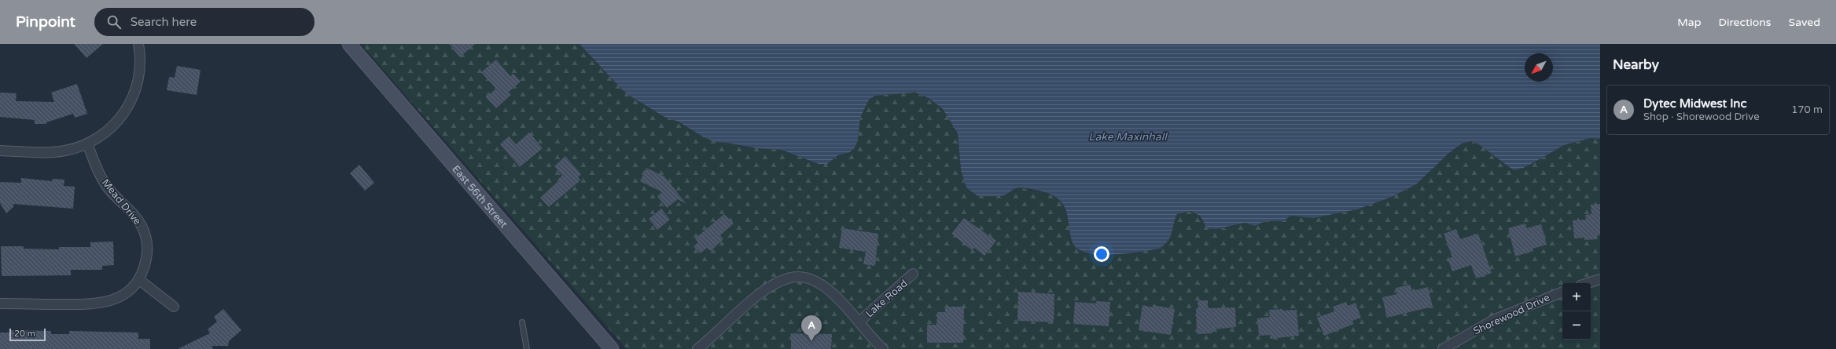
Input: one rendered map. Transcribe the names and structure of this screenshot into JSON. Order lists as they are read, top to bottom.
{
  "streets": {
    "street": [
      "East 56th Street",
      "Mead Drive",
      "Lake Road",
      "Shorewood Drive"
    ]
  },
  "water": ["Lake Maxinhall"],
  "scale_bar": "20 m",
  "north": "bottom left",
  "page": {
    "header": "Pinpoint",
    "search": "Search here",
    "nav": ["Map", "Directions", "Saved"],
    "heading": "Nearby",
    "list": [
      {
        "mark": "A",
        "name": "Dytec Midwest Inc",
        "note": "Shop · Shorewood Drive",
        "value": "170 m"
      }
    ],
    "map_buttons": ["+", "−"],
    "pins": "A",
    "scale": "20 m"
  }
}
